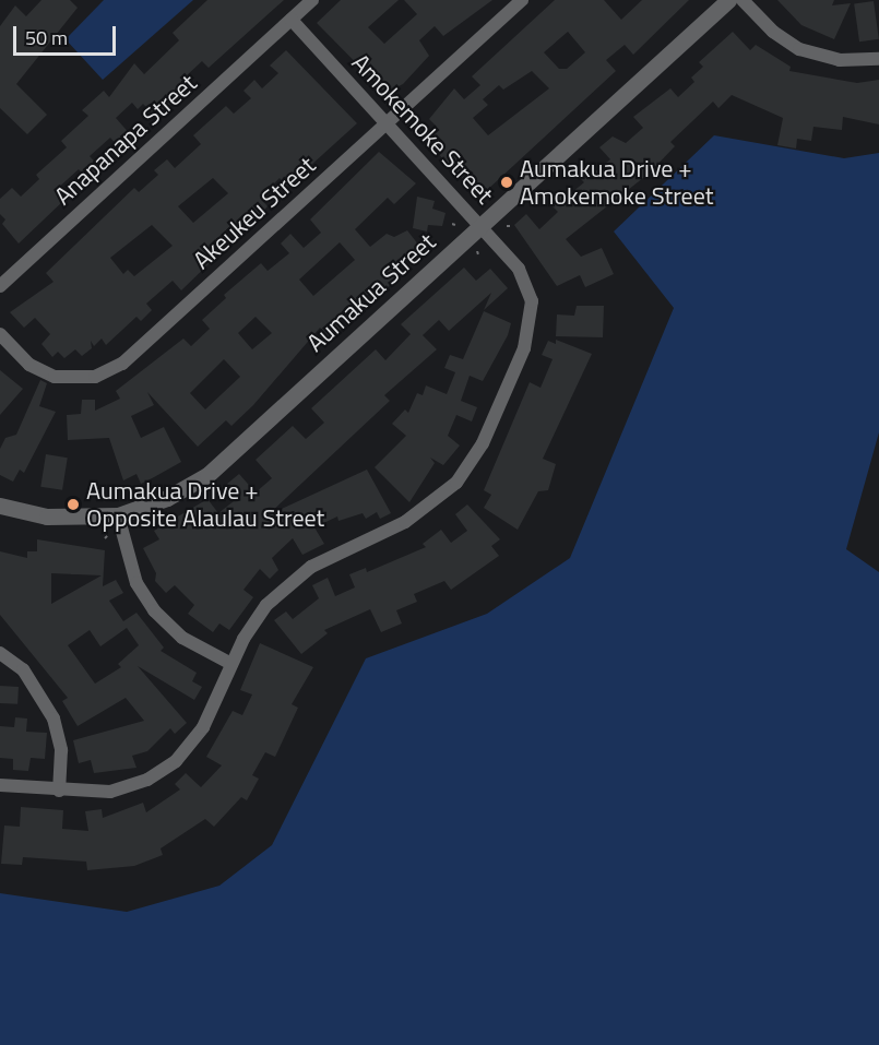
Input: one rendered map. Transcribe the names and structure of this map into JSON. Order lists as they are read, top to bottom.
{
  "streets": {
    "street": [
      "Amokemoke Street",
      "Anapanapa Street",
      "Akeukeu Street",
      "Aumakua Street"
    ]
  },
  "crossings": [
    ["Amokemoke Street", "Anapanapa Street"],
    ["Amokemoke Street", "Akeukeu Street"],
    ["Amokemoke Street", "Aumakua Street"]
  ],
  "places": ["Aumakua Drive + Amokemoke Street", "Aumakua Drive + Opposite Alaulau Street"],
  "scale_bar": "50 m"
}
